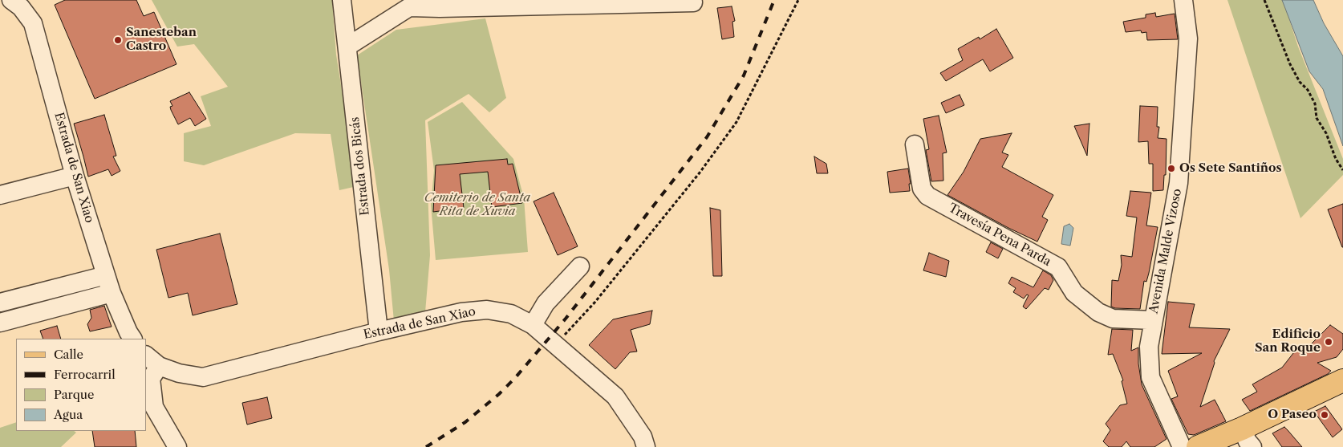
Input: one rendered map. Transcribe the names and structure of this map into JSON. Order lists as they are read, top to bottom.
{
  "streets": {
    "street": [
      "Estrada dos Bicás",
      "Estrada de San Xiao",
      "Travesía Pena Parda",
      "Avenida Malde Vizoso"
    ]
  },
  "crossings": [
    ["Estrada dos Bicás", "Estrada de San Xiao"],
    ["Travesía Pena Parda", "Avenida Malde Vizoso"]
  ],
  "parks": ["Cemiterio de Santa Rita de Xuvia"],
  "places": [
    "Sanesteban Castro",
    "Os Sete Santiños",
    "Edificio San Roque",
    "O Paseo"
  ],
  "legend": [
    "Calle",
    "Ferrocarril",
    "Parque",
    "Agua"
  ]
}
